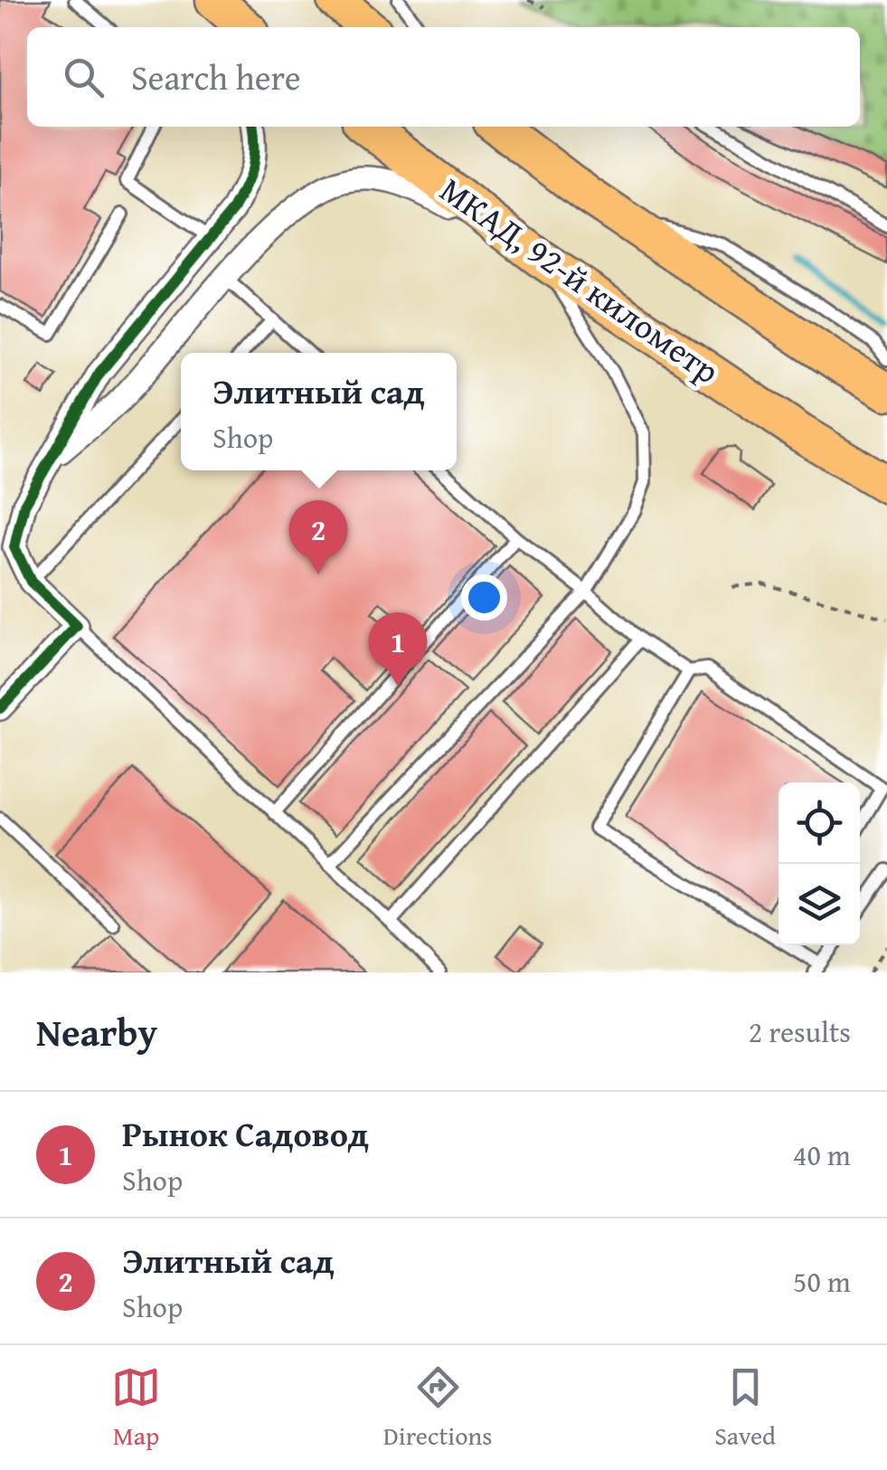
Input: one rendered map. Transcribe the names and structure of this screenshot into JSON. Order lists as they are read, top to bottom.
{
  "streets": {
    "highway": ["МКАД, 92-й километр"]
  },
  "page": {
    "search": "Search here",
    "popup": ["Элитный сад", "Shop"],
    "pins": ["2", "1"],
    "heading": ["Nearby", "2 results"],
    "list": [
      {
        "mark": "1",
        "name": "Рынок Садовод",
        "note": "Shop",
        "value": "40 m"
      },
      {
        "mark": "2",
        "name": "Элитный сад",
        "note": "Shop",
        "value": "50 m"
      }
    ],
    "nav": ["Map", "Directions", "Saved"]
  }
}
